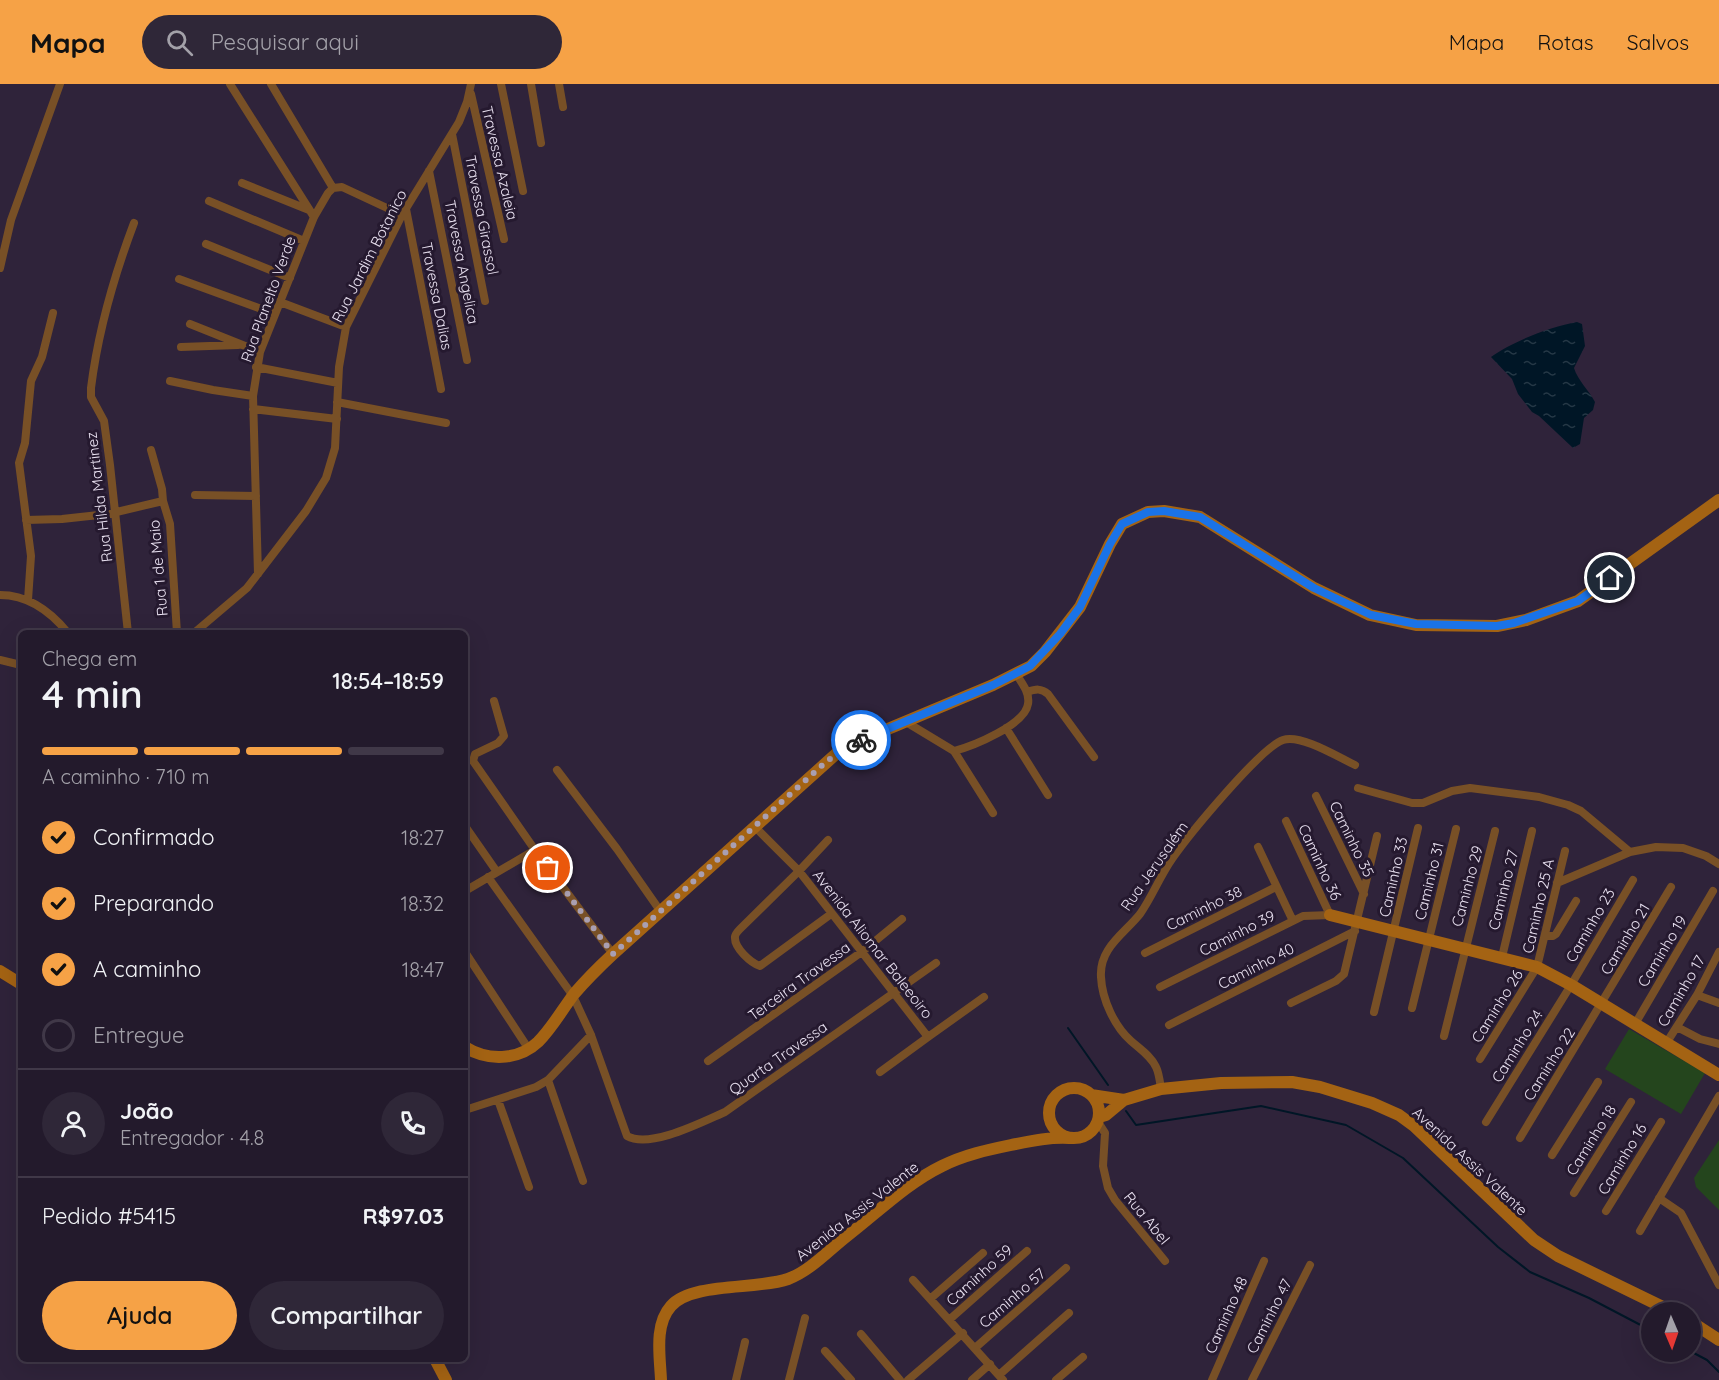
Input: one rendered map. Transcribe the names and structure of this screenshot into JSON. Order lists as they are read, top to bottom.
{
  "streets": {
    "main road": ["Avenida Assis Valente"],
    "street": [
      "Travessa Azaleia",
      "Travessa Girassol",
      "Rua Jardim Botanico",
      "Travessa Angelica",
      "Travessa Dalias",
      "Rua Planelto Verde",
      "Rua Hilda Martinez",
      "Rua 1 de Maio",
      "Caminho 35",
      "Caminho 36",
      "Rua Jerusalém",
      "Caminho 33",
      "Caminho 31",
      "Caminho 29",
      "Caminho 27",
      "Caminho 25 A",
      "Caminho 38",
      "Caminho 23",
      "Caminho 39",
      "Caminho 21",
      "Avenida Aliomar Baleeoiro",
      "Caminho 19",
      "Caminho 40",
      "Terceira Travessa",
      "Caminho 17",
      "Caminho 26",
      "Caminho 24",
      "Quarta Travessa",
      "Caminho 22",
      "Caminho 18",
      "Caminho 16",
      "Rua Abel",
      "Caminho 59",
      "Caminho 57",
      "Caminho 48",
      "Caminho 47"
    ]
  },
  "crossings": [
    ["Travessa Azaleia", "Rua Jardim Botanico"],
    ["Travessa Girassol", "Rua Jardim Botanico"],
    ["Rua Jardim Botanico", "Travessa Angelica"],
    ["Rua Jardim Botanico", "Travessa Dalias"],
    ["Rua Jardim Botanico", "Rua Planelto Verde"],
    ["Rua Hilda Martinez", "Rua 1 de Maio"],
    ["Caminho 35", "Caminho 40"],
    ["Caminho 36", "Caminho 39"],
    ["Rua Jerusalém", "Avenida Assis Valente"],
    ["Caminho 25 A", "Caminho 26"],
    ["Caminho 23", "Caminho 24"],
    ["Caminho 21", "Caminho 22"],
    ["Avenida Aliomar Baleeoiro", "Terceira Travessa"],
    ["Avenida Aliomar Baleeoiro", "Quarta Travessa"],
    ["Avenida Assis Valente", "Rua Abel"]
  ],
  "north": "bottom",
  "page": {
    "header": "Mapa",
    "search": "Pesquisar aqui",
    "nav": ["Mapa", "Rotas", "Salvos"],
    "heading": ["4 min", "Chega em", "18:54–18:59"],
    "panel": [
      "João",
      "Entregador · 4.8",
      "Pedido #5415",
      "R$97.03"
    ],
    "bar": "A caminho · 710 m",
    "list": [
      ["Confirmado", "18:27"],
      ["Preparando", "18:32"],
      ["A caminho", "18:47"],
      "Entregue"
    ],
    "buttons": ["Ajuda", "Compartilhar"]
  }
}
